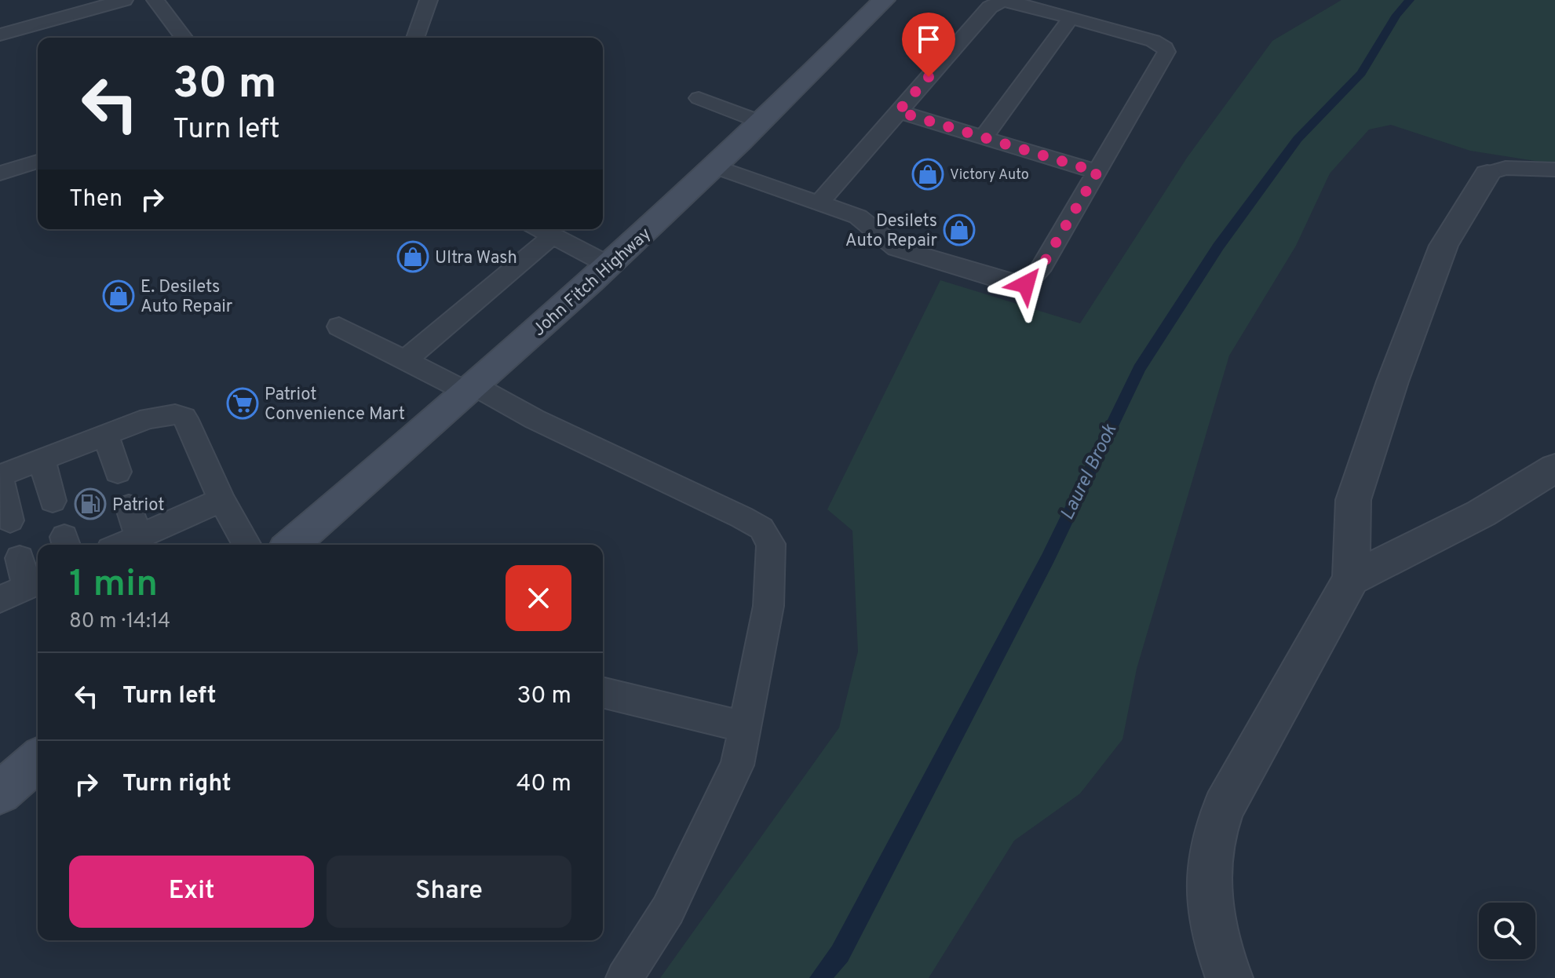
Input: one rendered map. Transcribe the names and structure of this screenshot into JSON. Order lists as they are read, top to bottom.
{
  "streets": {
    "main road": ["John Fitch Highway"]
  },
  "water": ["Laurel Brook"],
  "places": {
    "shop": [
      "Victory Auto",
      "Desilets Auto Repair",
      "Ultra Wash",
      "E. Desilets Auto Repair"
    ],
    "supermarket": ["Patriot Convenience Mart"],
    "fuel station": ["Patriot"]
  },
  "page": {
    "turn": ["30 m", "Turn left"],
    "then": "Then",
    "heading": ["1 min", "80 m · 14:14"],
    "list": [
      {
        "name": "Turn left",
        "value": "30 m"
      },
      {
        "name": "Turn right",
        "value": "40 m"
      }
    ],
    "buttons": ["Exit", "Share"]
  }
}
